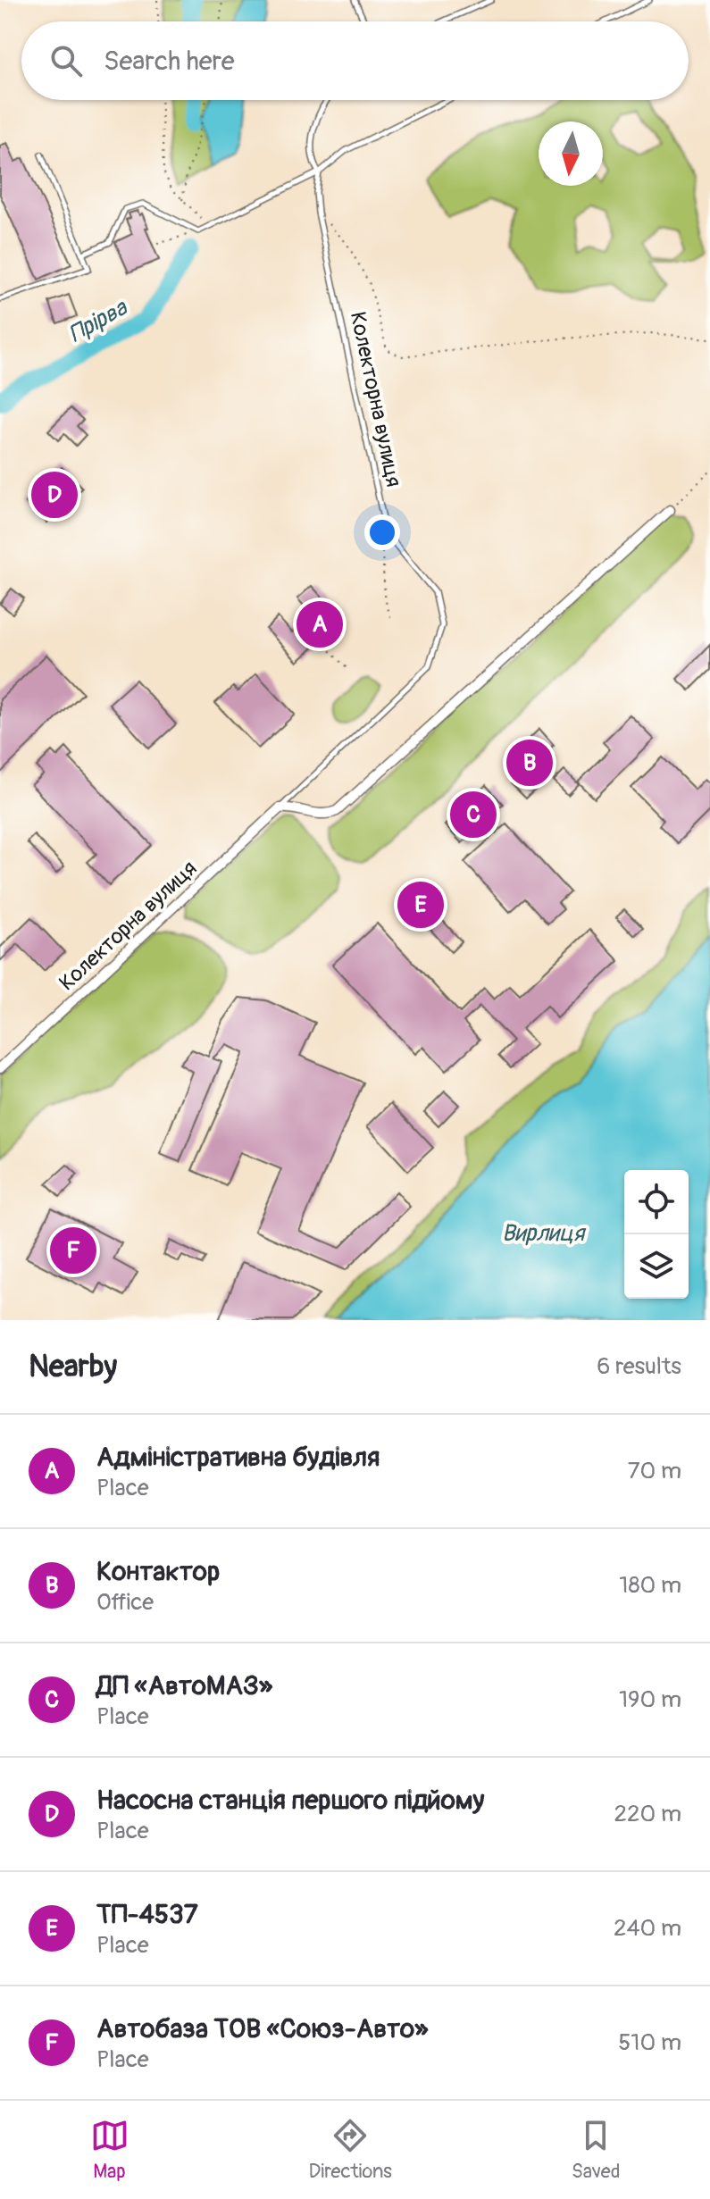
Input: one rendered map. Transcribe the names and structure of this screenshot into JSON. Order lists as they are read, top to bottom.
{
  "streets": {
    "street": ["Колекторна вулиця"]
  },
  "water": ["Прірва", "Вирлиця"],
  "north": "bottom",
  "page": {
    "search": "Search here",
    "pins": [
      "D",
      "A",
      "B",
      "C",
      "E",
      "F"
    ],
    "heading": ["Nearby", "6 results"],
    "list": [
      {
        "mark": "A",
        "name": "Адміністративна будівля",
        "note": "Place",
        "value": "70 m"
      },
      {
        "mark": "B",
        "name": "Контактор",
        "note": "Office",
        "value": "180 m"
      },
      {
        "mark": "C",
        "name": "ДП «АвтоМАЗ»",
        "note": "Place",
        "value": "190 m"
      },
      {
        "mark": "D",
        "name": "Насосна станція першого підйому",
        "note": "Place",
        "value": "220 m"
      },
      {
        "mark": "E",
        "name": "ТП-4537",
        "note": "Place",
        "value": "240 m"
      },
      {
        "mark": "F",
        "name": "Автобаза ТОВ «Союз-Авто»",
        "note": "Place",
        "value": "510 m"
      }
    ],
    "nav": ["Map", "Directions", "Saved"]
  }
}
